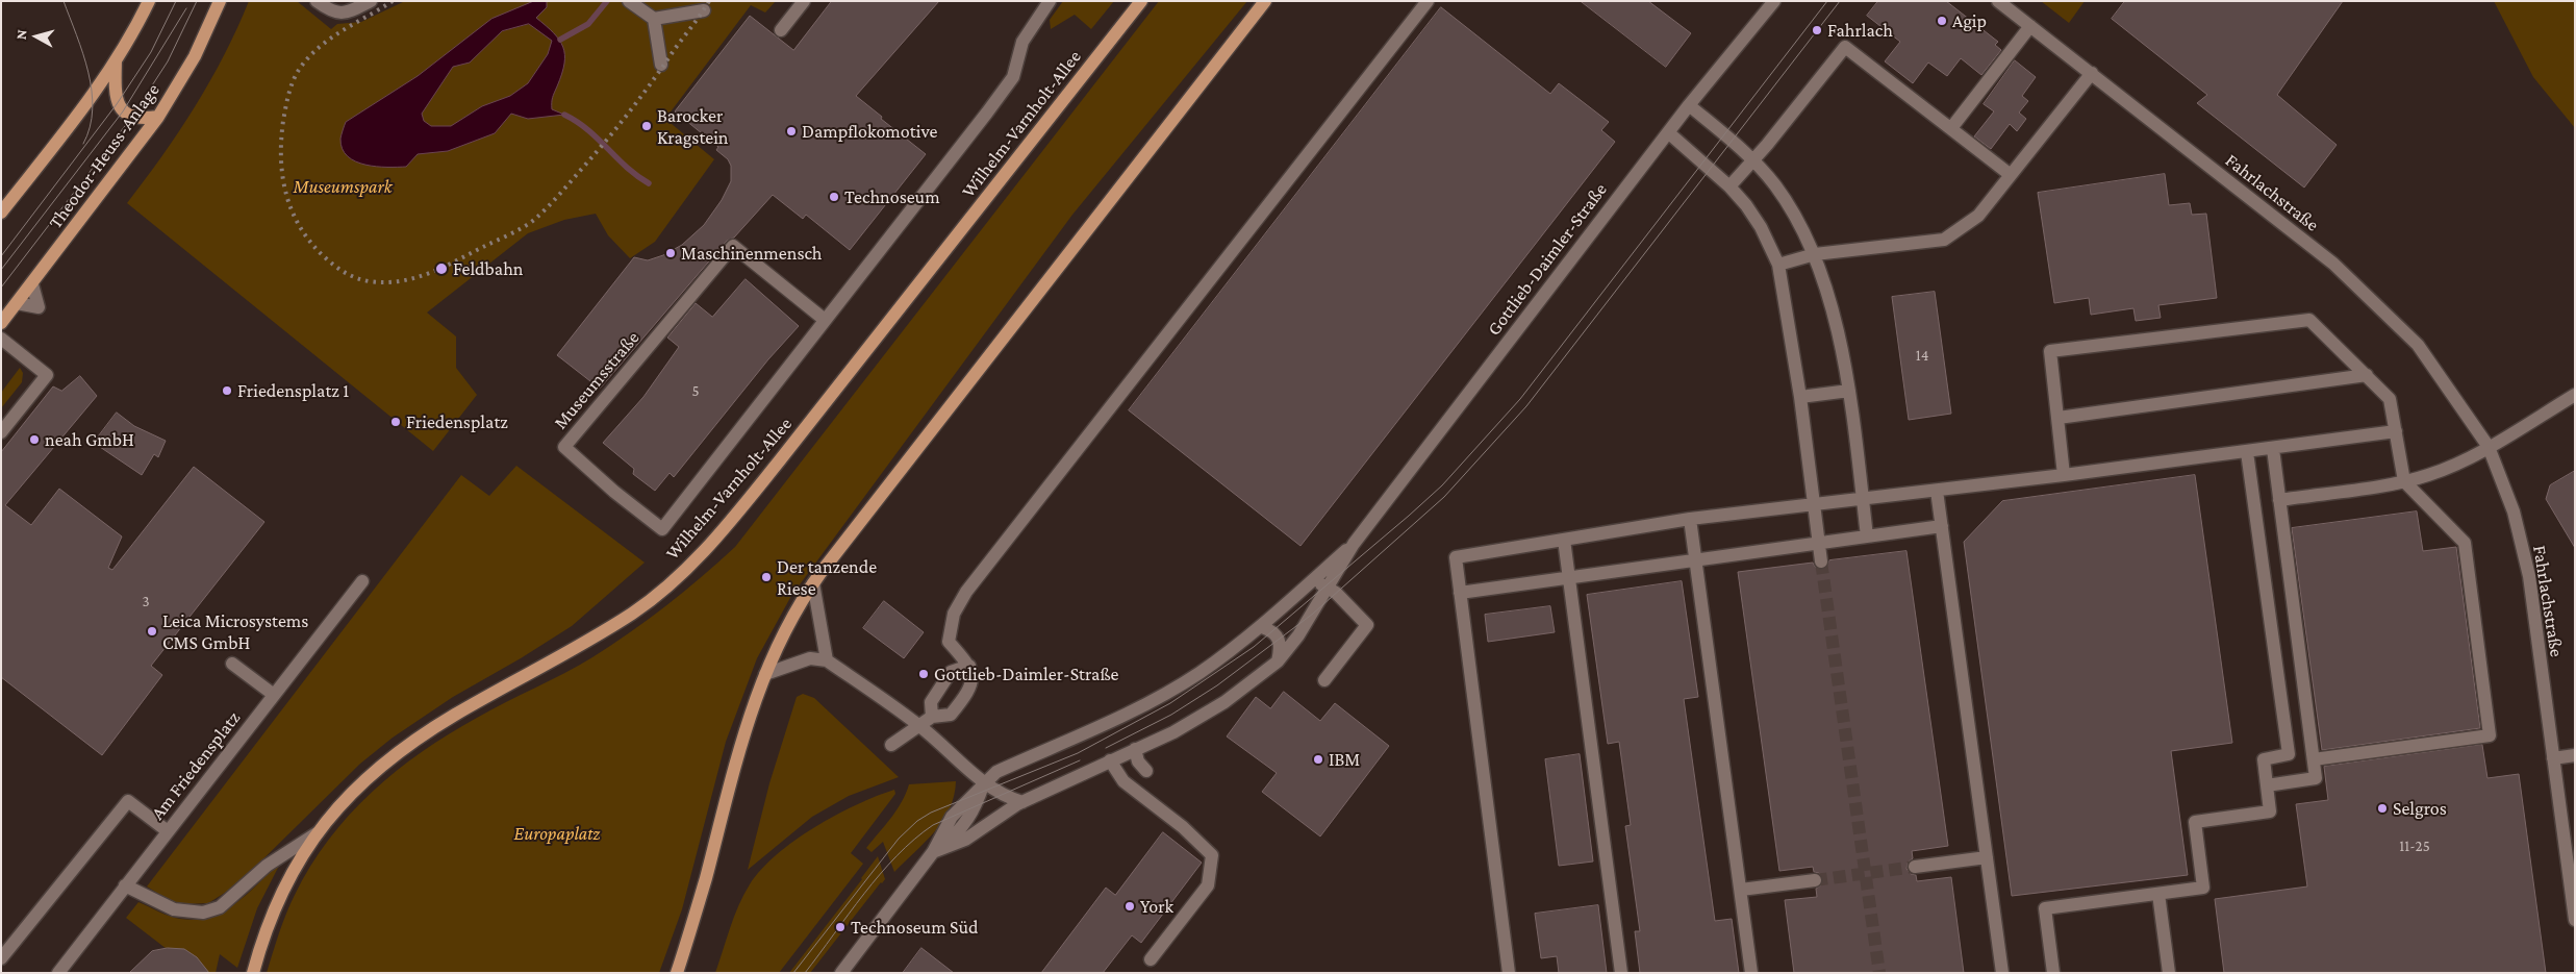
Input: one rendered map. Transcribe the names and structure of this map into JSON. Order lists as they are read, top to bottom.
{
  "streets": {
    "main road": ["Wilhelm-Varnholt-Allee", "Theodor-Heuss-Anlage"],
    "street": [
      "Fahrlachstraße",
      "Gottlieb-Daimler-Straße",
      "Museumsstraße",
      "Am Friedensplatz"
    ]
  },
  "parks": ["Museumspark", "Europaplatz"],
  "places": [
    "Agip",
    "Fahrlach",
    "Barocker Kragstein",
    "Dampflokomotive",
    "Technoseum",
    "Maschinenmensch",
    "Feldbahn",
    "Friedensplatz 1",
    "Friedensplatz",
    "neah GmbH",
    "Der tanzende Riese",
    "Leica Microsystems CMS GmbH",
    "Gottlieb-Daimler-Straße",
    "IBM",
    "Selgros",
    "York",
    "Technoseum Süd"
  ],
  "house_numbers": [
    "14",
    "5",
    "3",
    "11-25"
  ],
  "north": "left"
}
